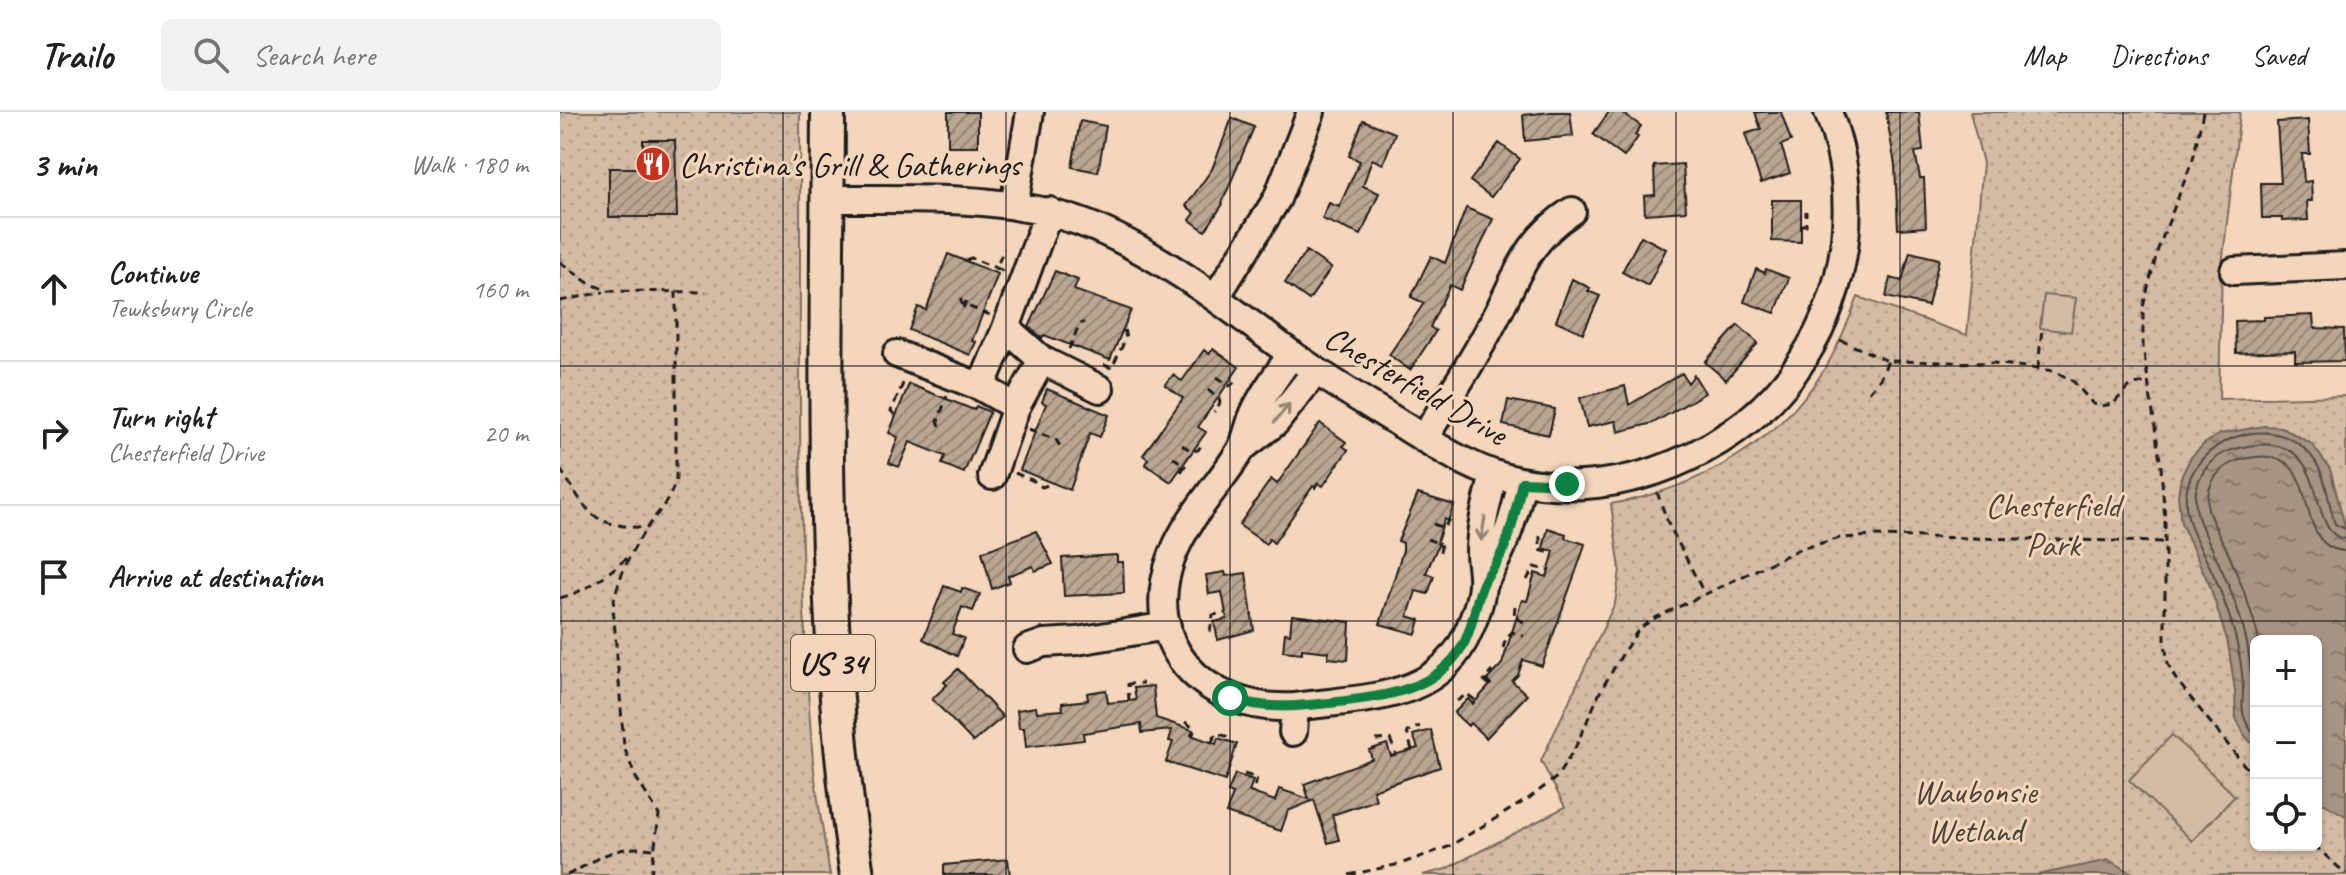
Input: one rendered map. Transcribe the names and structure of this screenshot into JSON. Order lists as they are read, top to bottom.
{
  "streets": {
    "main road": ["US 34"],
    "street": ["Chesterfield Drive"]
  },
  "crossings": [
    ["Chesterfield Drive", "US 34"]
  ],
  "parks": ["Chesterfield Park", "Waubonsie Wetland"],
  "places": {
    "restaurant": ["Christina's Grill & Gatherings"]
  },
  "page": {
    "header": "Trailo",
    "search": "Search here",
    "nav": ["Map", "Directions", "Saved"],
    "heading": ["3 min", "Walk · 180 m"],
    "list": [
      ["Continue", "Tewksbury Circle", "160 m"],
      ["Turn right", "Chesterfield Drive", "20 m"],
      "Arrive at destination"
    ],
    "map_buttons": ["+", "−"]
  }
}
